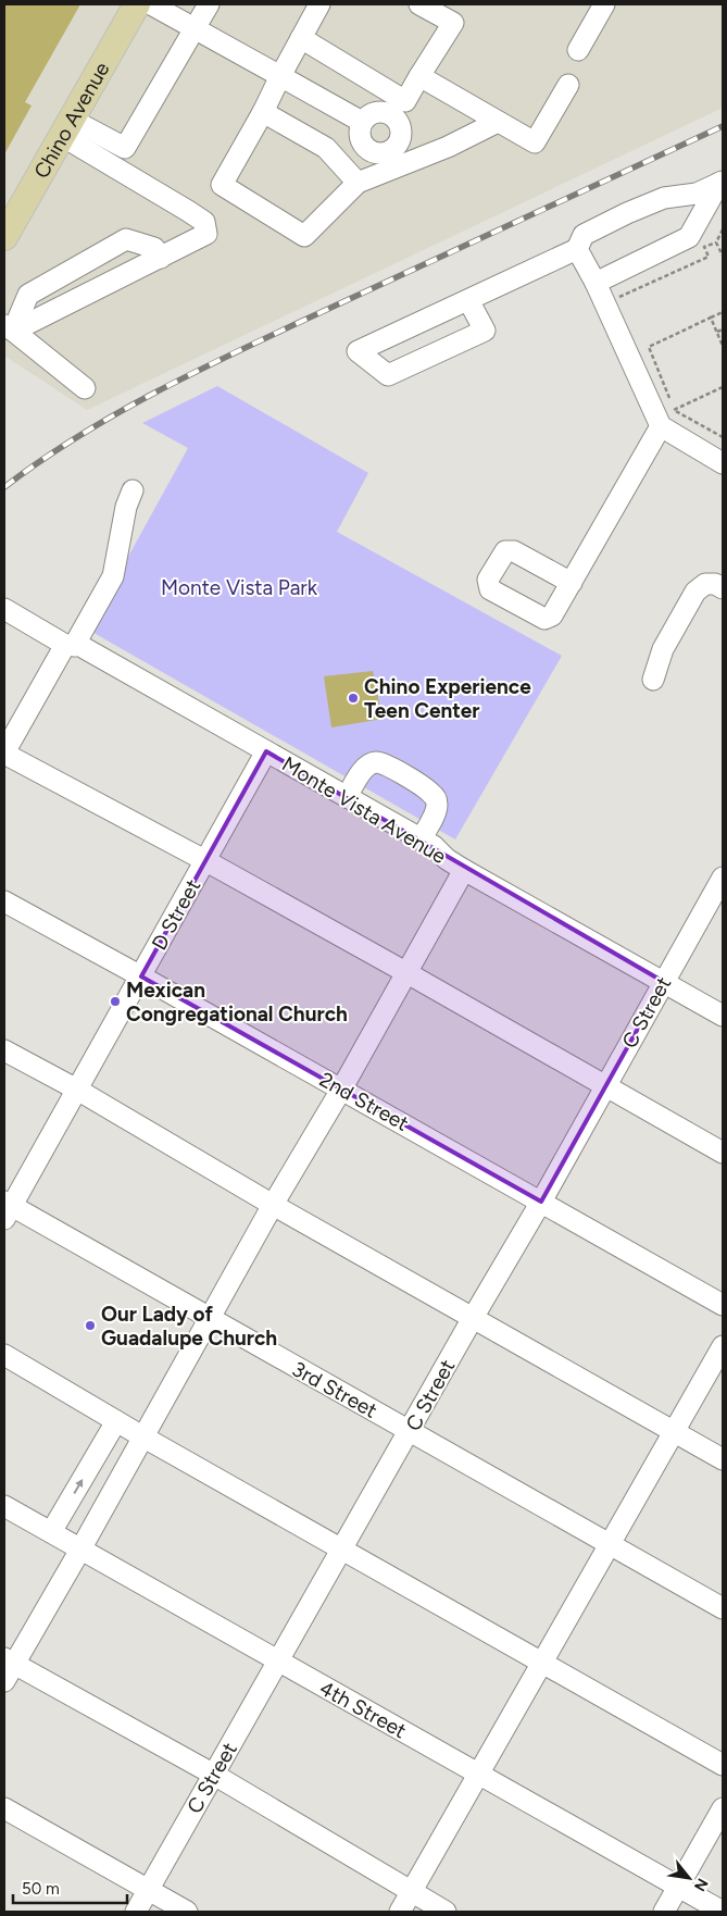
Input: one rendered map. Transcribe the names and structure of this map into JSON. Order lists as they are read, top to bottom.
{
  "streets": {
    "main road": ["Chino Avenue"],
    "street": [
      "Monte Vista Avenue",
      "D Street",
      "C Street",
      "2nd Street",
      "3rd Street",
      "4th Street"
    ]
  },
  "crossings": [
    ["Monte Vista Avenue", "D Street"],
    ["Monte Vista Avenue", "C Street"],
    ["D Street", "2nd Street"],
    ["D Street", "3rd Street"],
    ["C Street", "2nd Street"],
    ["C Street", "3rd Street"],
    ["C Street", "4th Street"]
  ],
  "parks": ["Monte Vista Park"],
  "places": ["Chino Experience Teen Center", "Mexican Congregational Church", "Our Lady of Guadalupe Church"],
  "scale_bar": "50 m",
  "north": "bottom right"
}
